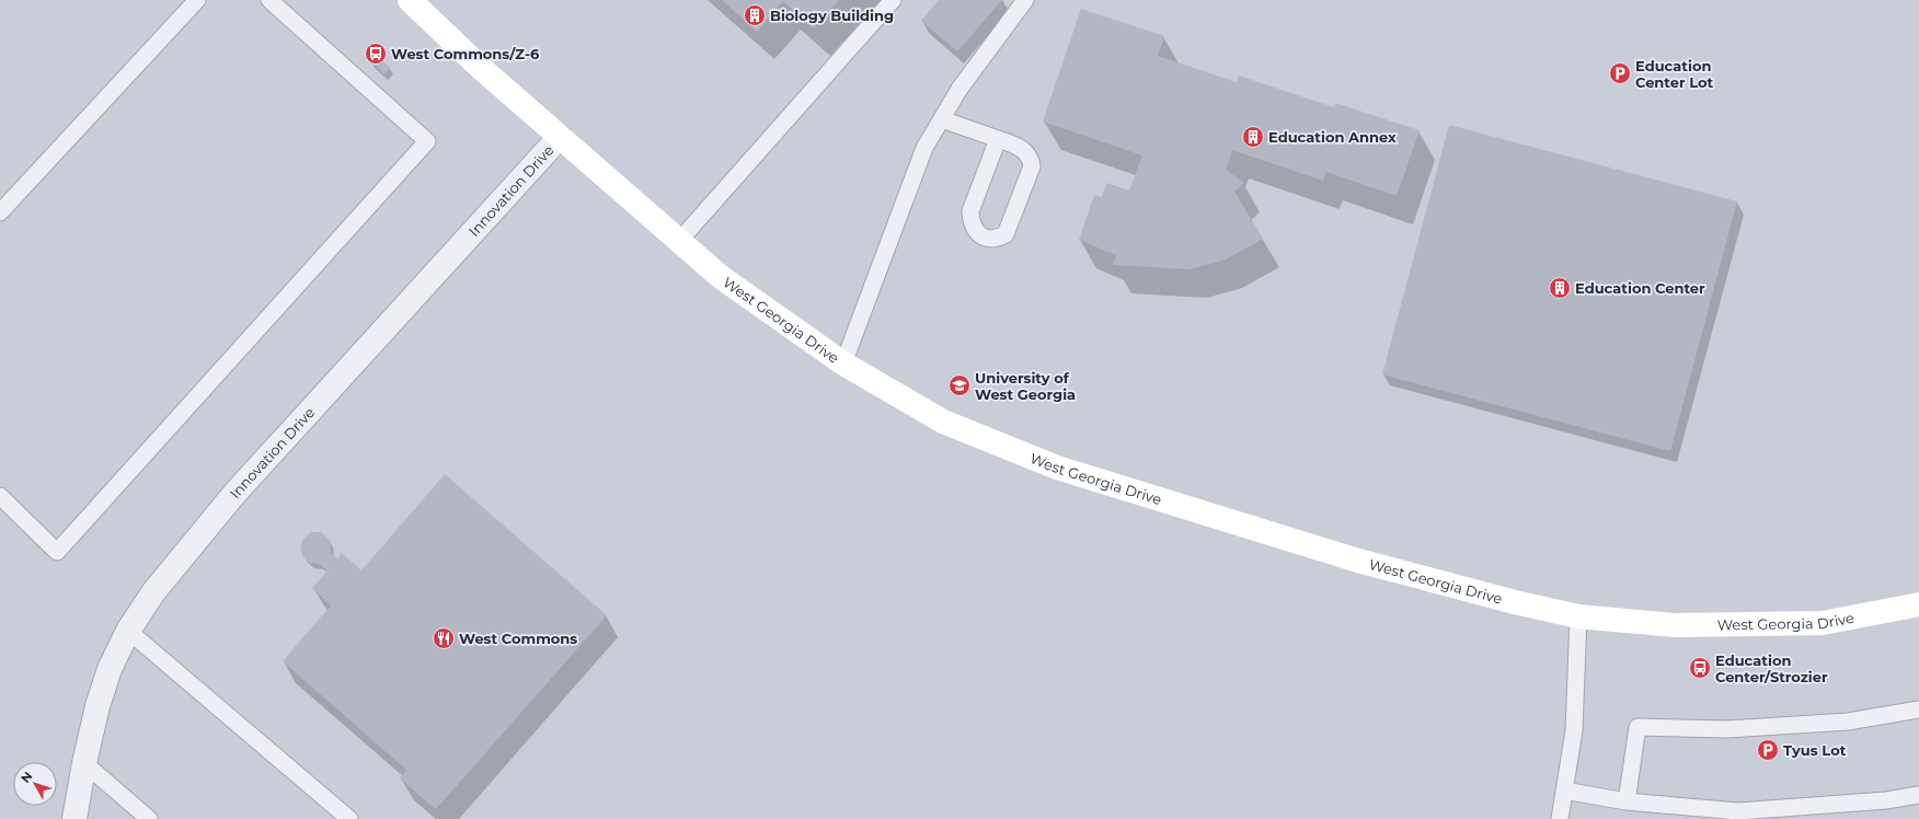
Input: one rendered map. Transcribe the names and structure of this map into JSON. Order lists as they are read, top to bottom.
{
  "streets": {
    "street": ["Innovation Drive", "West Georgia Drive"]
  },
  "crossings": [
    ["Innovation Drive", "West Georgia Drive"]
  ],
  "places": {
    "building": ["Biology Building", "Education Annex", "Education Center"],
    "bus stop": ["West Commons/Z-6", "Education Center/Strozier"],
    "parking": ["Education Center Lot", "Tyus Lot"],
    "school or university": ["University of West Georgia"],
    "restaurant": ["West Commons"]
  },
  "north": "top left"
}
